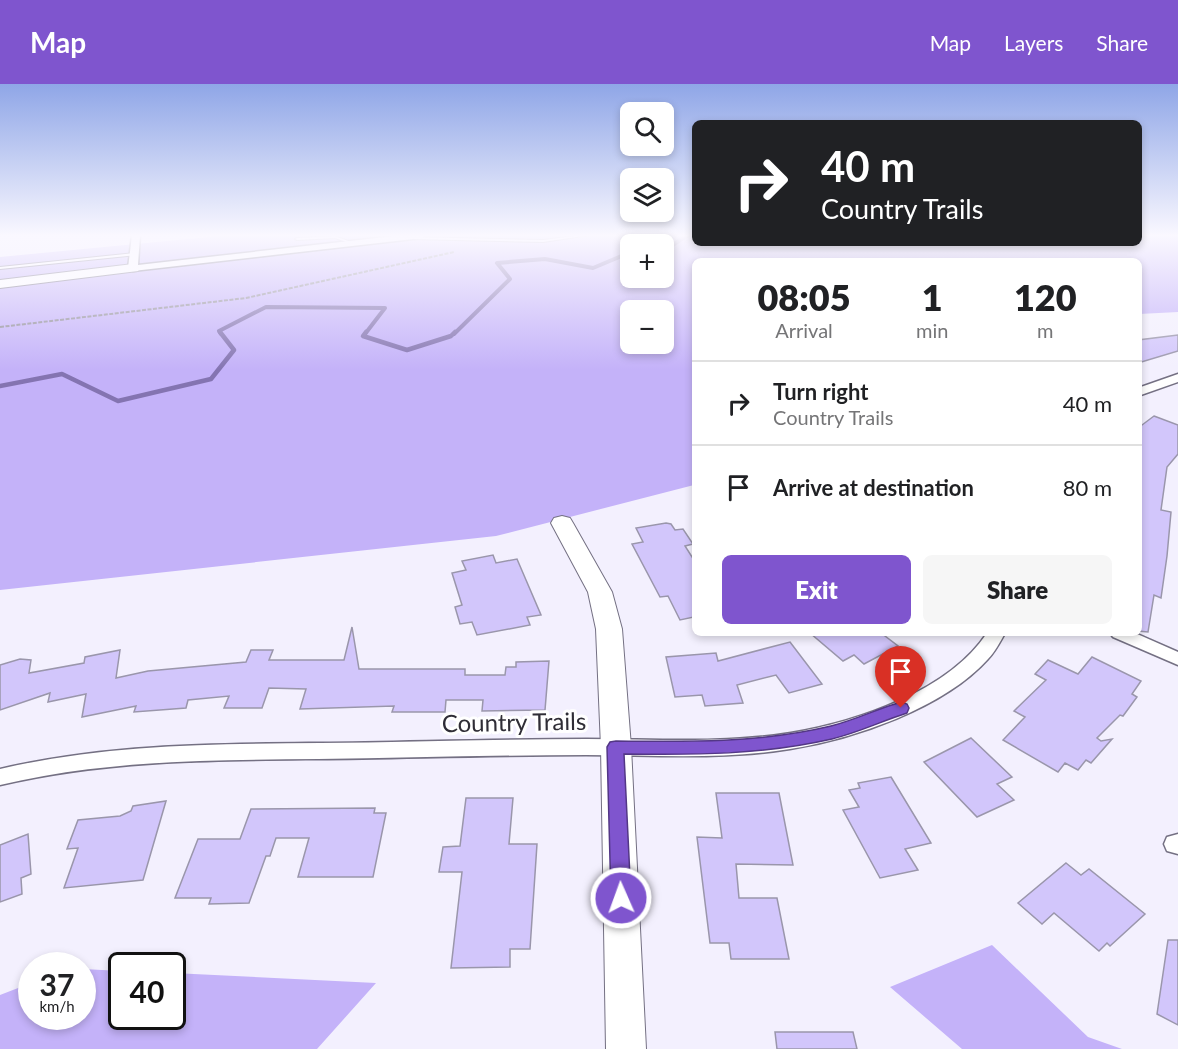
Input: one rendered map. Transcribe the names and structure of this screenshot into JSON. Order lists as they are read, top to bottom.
{
  "streets": {
    "street": ["Country Trails"]
  },
  "page": {
    "header": "Map",
    "nav": ["Map", "Layers", "Share"],
    "map_buttons": ["+", "−"],
    "turn": ["40 m", "Country Trails"],
    "eta": [
      "08:05",
      "Arrival",
      "1",
      "min",
      "120",
      "m"
    ],
    "list": [
      {
        "name": "Turn right",
        "note": "Country Trails",
        "value": "40 m"
      },
      {
        "name": "Arrive at destination",
        "value": "80 m"
      }
    ],
    "buttons": ["Exit", "Share"],
    "speed": "37 km/h",
    "limit": "40"
  }
}
